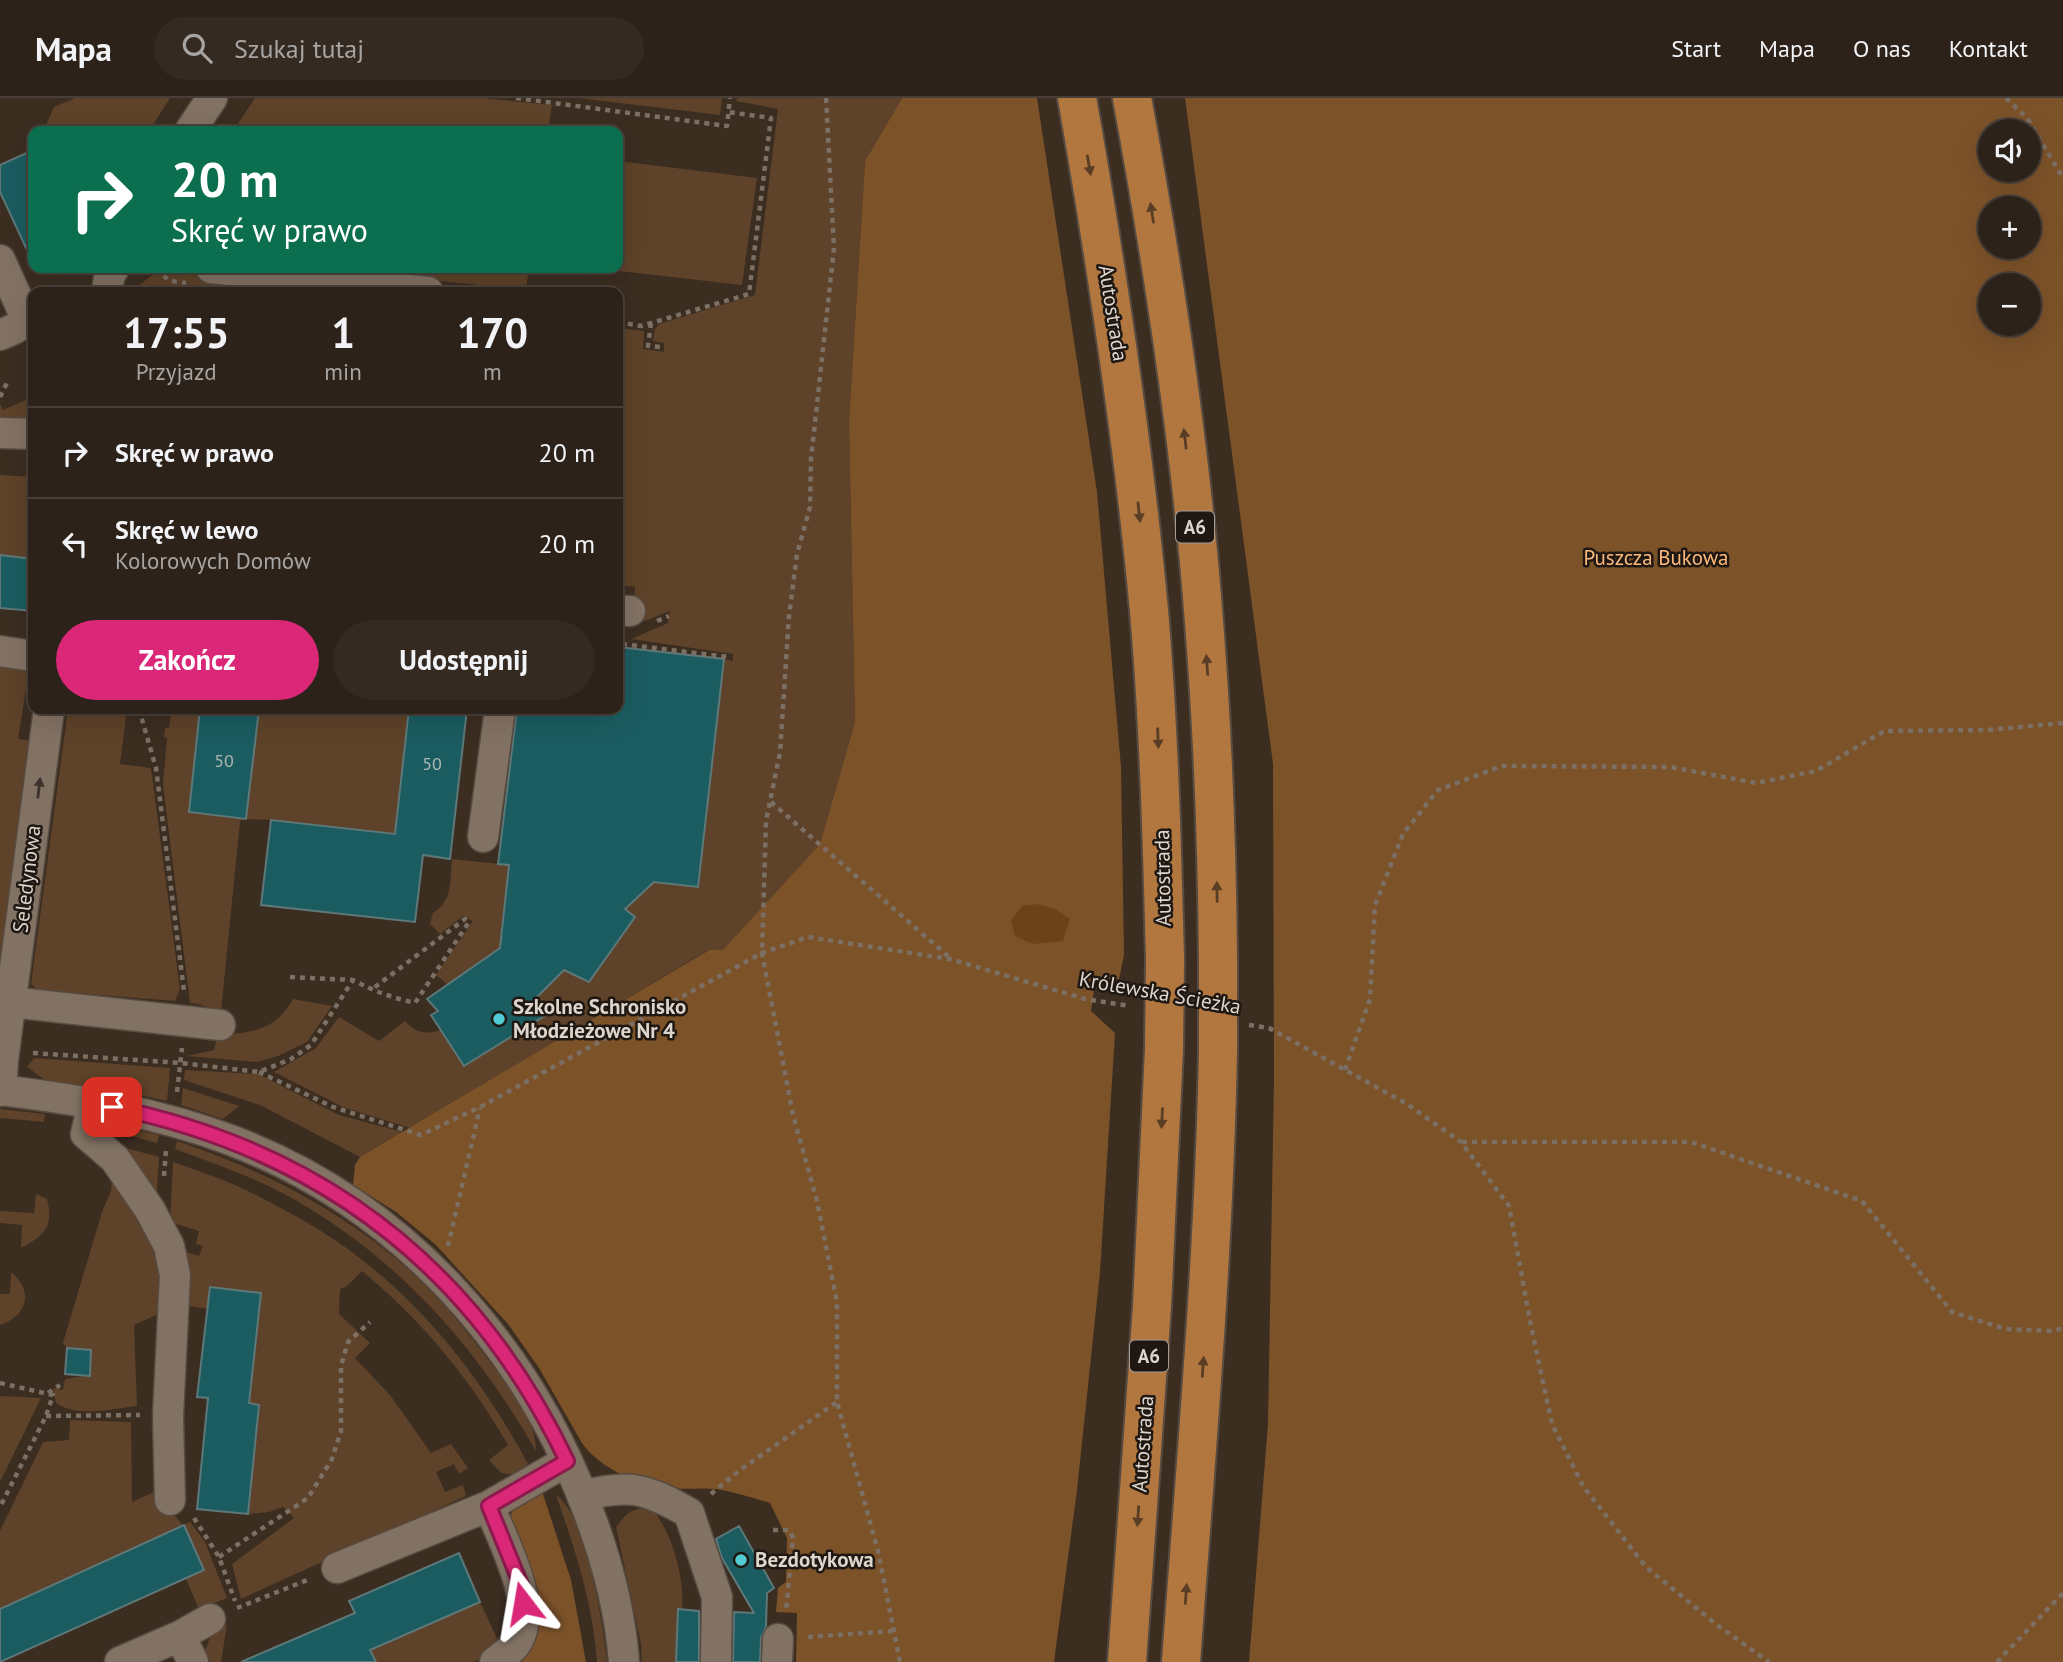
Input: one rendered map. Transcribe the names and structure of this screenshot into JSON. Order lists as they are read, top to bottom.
{
  "streets": {
    "highway": ["Autostrada", "A6"],
    "street": ["Seledynowa"],
    "path": ["Królewska Ścieżka"]
  },
  "crossings": [
    ["A6", "Królewska Ścieżka"]
  ],
  "one_way": ["Seledynowa"],
  "parks": ["Puszcza Bukowa"],
  "places": ["Szkolne Schronisko Młodzieżowe Nr 4", "Bezdotykowa"],
  "house_numbers": ["50", "50"],
  "page": {
    "header": "Mapa",
    "search": "Szukaj tutaj",
    "nav": [
      "Start",
      "Mapa",
      "O nas",
      "Kontakt"
    ],
    "map_buttons": ["+", "−"],
    "turn": ["20 m", "Skręć w prawo"],
    "eta": [
      "17:55",
      "Przyjazd",
      "1",
      "min",
      "170",
      "m"
    ],
    "list": [
      {
        "name": "Skręć w prawo",
        "value": "20 m"
      },
      {
        "name": "Skręć w lewo",
        "note": "Kolorowych Domów",
        "value": "20 m"
      }
    ],
    "buttons": ["Zakończ", "Udostępnij"]
  }
}
